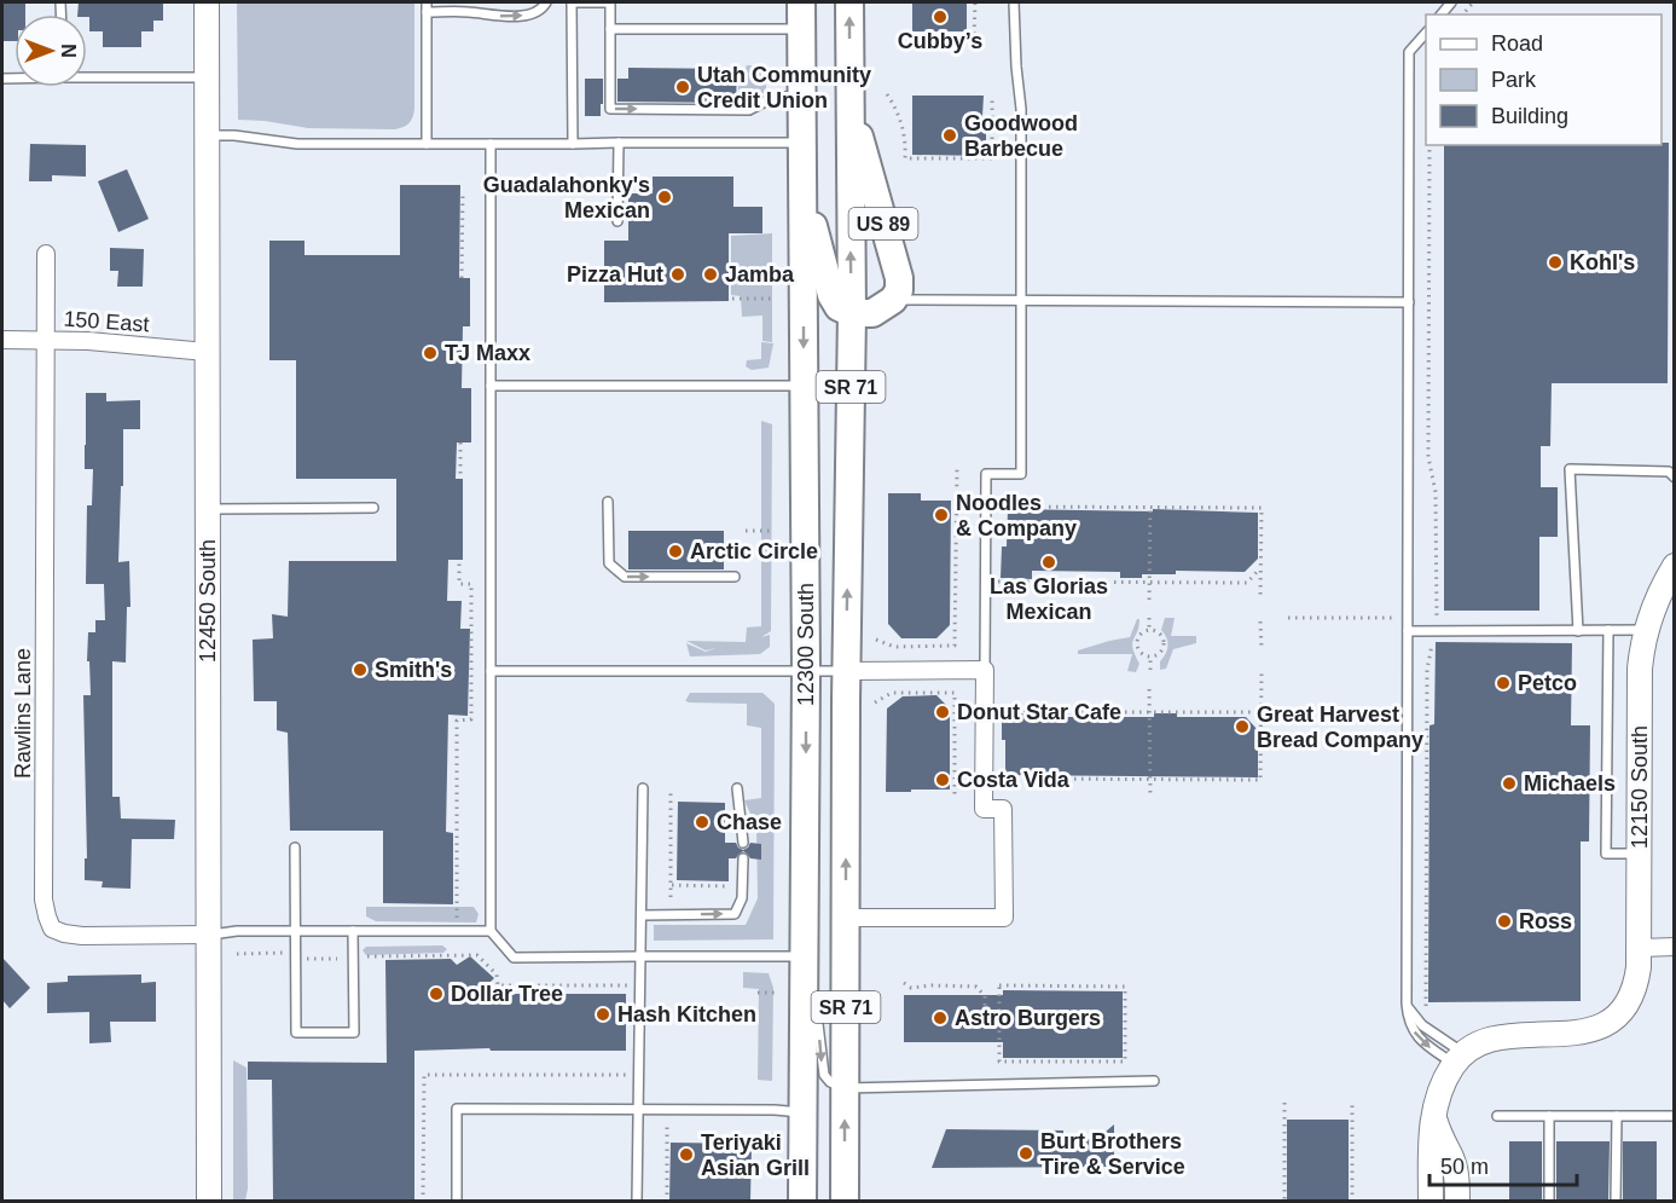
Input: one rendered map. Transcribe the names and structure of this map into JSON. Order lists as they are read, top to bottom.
{
  "streets": {
    "main road": ["US 89", "SR 71", "12300 South"],
    "street": [
      "150 East",
      "12450 South",
      "Rawlins Lane",
      "12150 South"
    ]
  },
  "crossings": [
    ["US 89", "12300 South"],
    ["150 East", "12450 South"],
    ["150 East", "Rawlins Lane"],
    ["12450 South", "Rawlins Lane"]
  ],
  "places": [
    "Cubby’s",
    "Utah Community Credit Union",
    "Goodwood Barbecue",
    "Guadalahonky's Mexican",
    "Kohl's",
    "Pizza Hut",
    "Jamba",
    "TJ Maxx",
    "Noodles & Company",
    "Arctic Circle",
    "Las Glorias Mexican",
    "Smith's",
    "Petco",
    "Donut Star Cafe",
    "Great Harvest Bread Company",
    "Costa Vida",
    "Michaels",
    "Chase",
    "Ross",
    "Dollar Tree",
    "Hash Kitchen",
    "Astro Burgers",
    "Burt Brothers Tire & Service",
    "Teriyaki Asian Grill"
  ],
  "legend": ["Road", "Park", "Building"],
  "scale_bar": "50 m",
  "north": "right"
}
